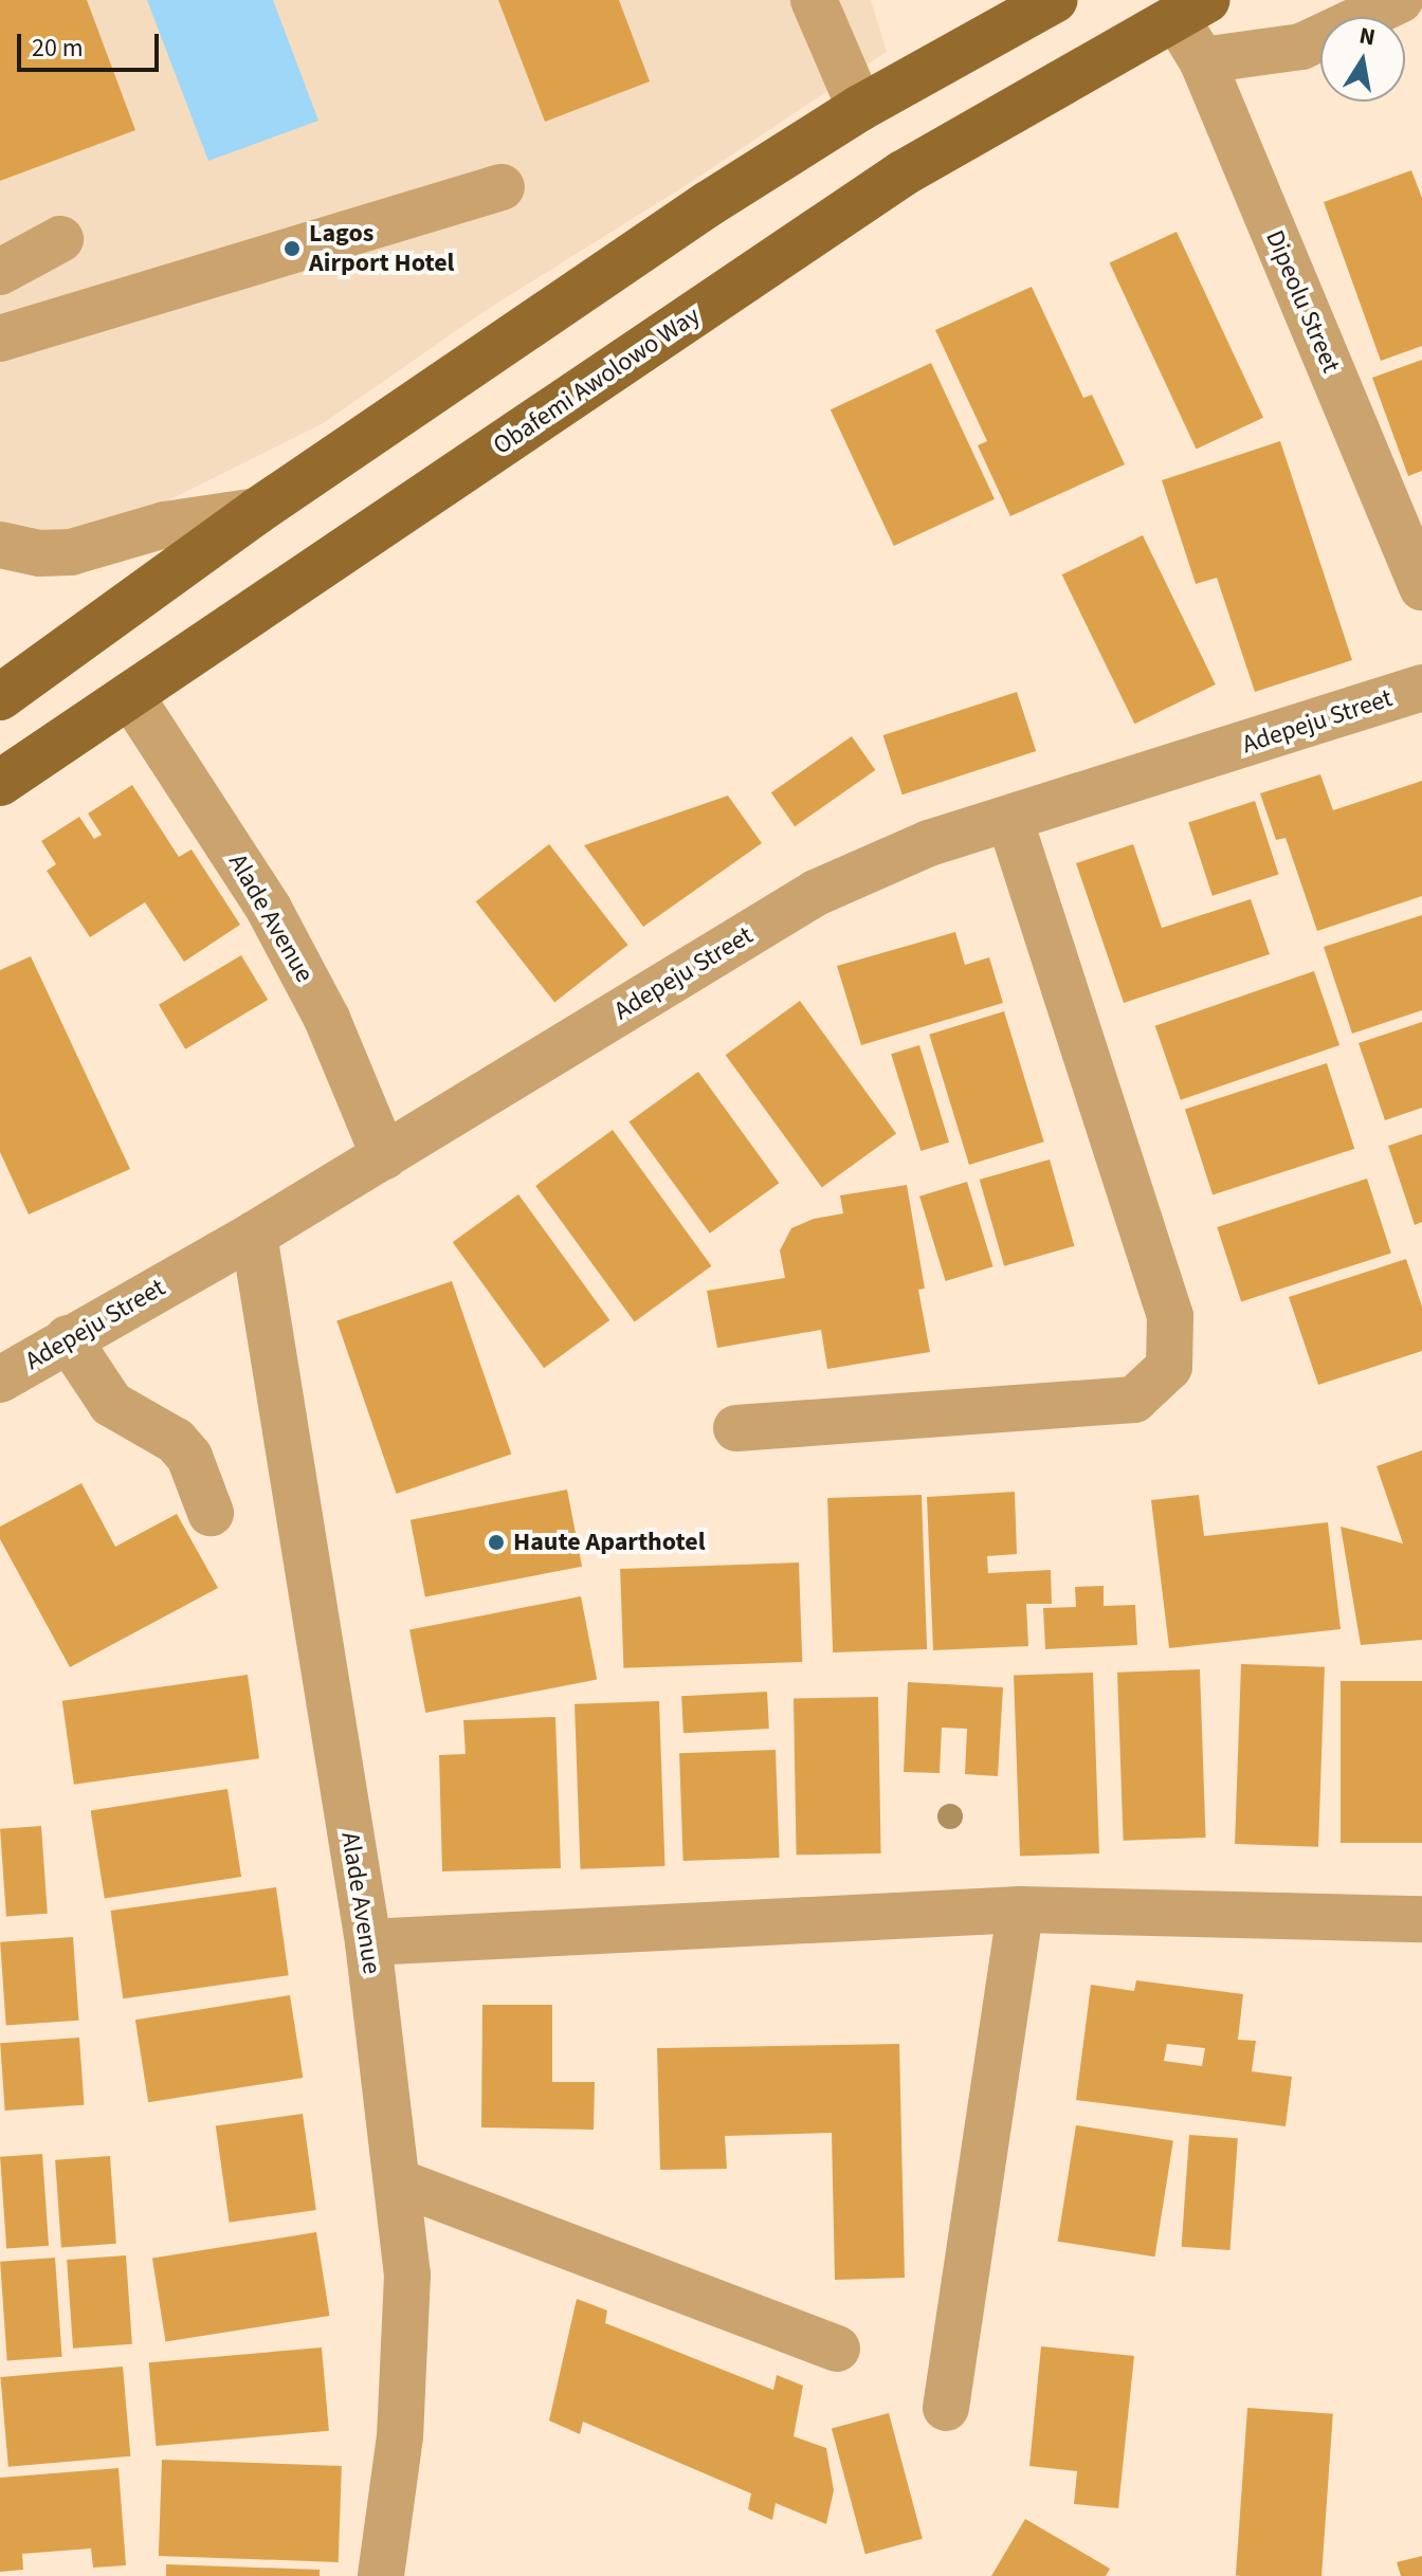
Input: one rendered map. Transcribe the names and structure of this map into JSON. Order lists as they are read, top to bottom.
{
  "streets": {
    "main road": ["Obafemi Awolowo Way"],
    "street": ["Dipeolu Street", "Adepeju Street", "Alade Avenue"]
  },
  "crossings": [
    ["Dipeolu Street", "Obafemi Awolowo Way"],
    ["Obafemi Awolowo Way", "Alade Avenue"],
    ["Adepeju Street", "Alade Avenue"]
  ],
  "places": ["Lagos Airport Hotel", "Haute Aparthotel"],
  "scale_bar": "20 m",
  "north": "top"
}
